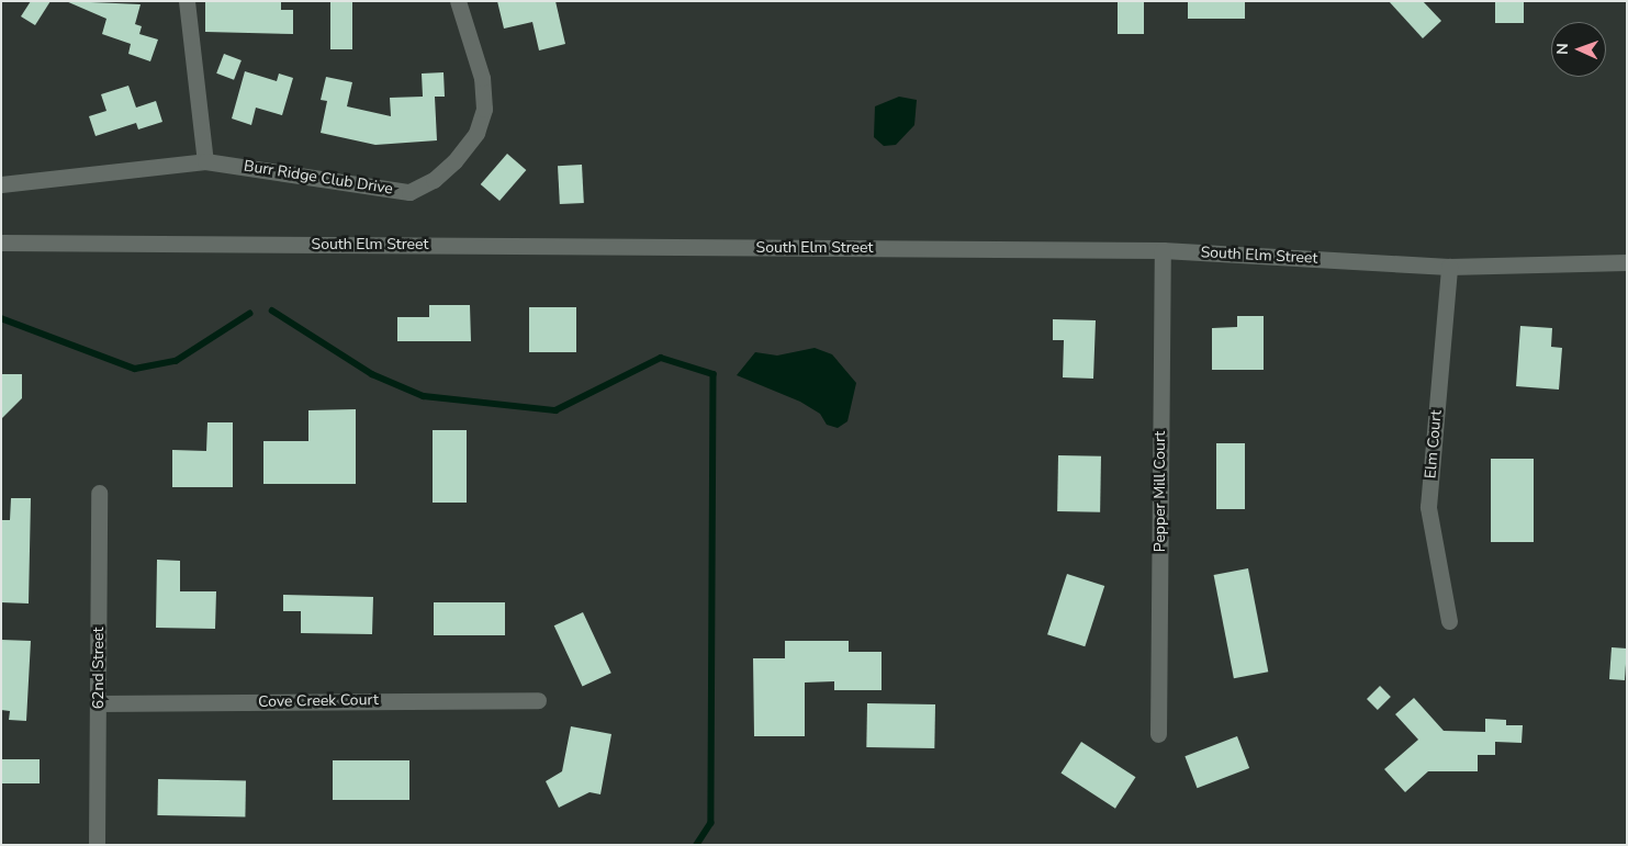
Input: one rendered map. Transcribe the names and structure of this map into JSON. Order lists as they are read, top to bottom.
{
  "streets": {
    "street": [
      "Burr Ridge Club Drive",
      "South Elm Street",
      "Elm Court",
      "Pepper Mill Court",
      "62nd Street",
      "Cove Creek Court"
    ]
  },
  "crossings": [
    ["South Elm Street", "Elm Court"],
    ["South Elm Street", "Pepper Mill Court"],
    ["62nd Street", "Cove Creek Court"]
  ],
  "north": "left"
}
